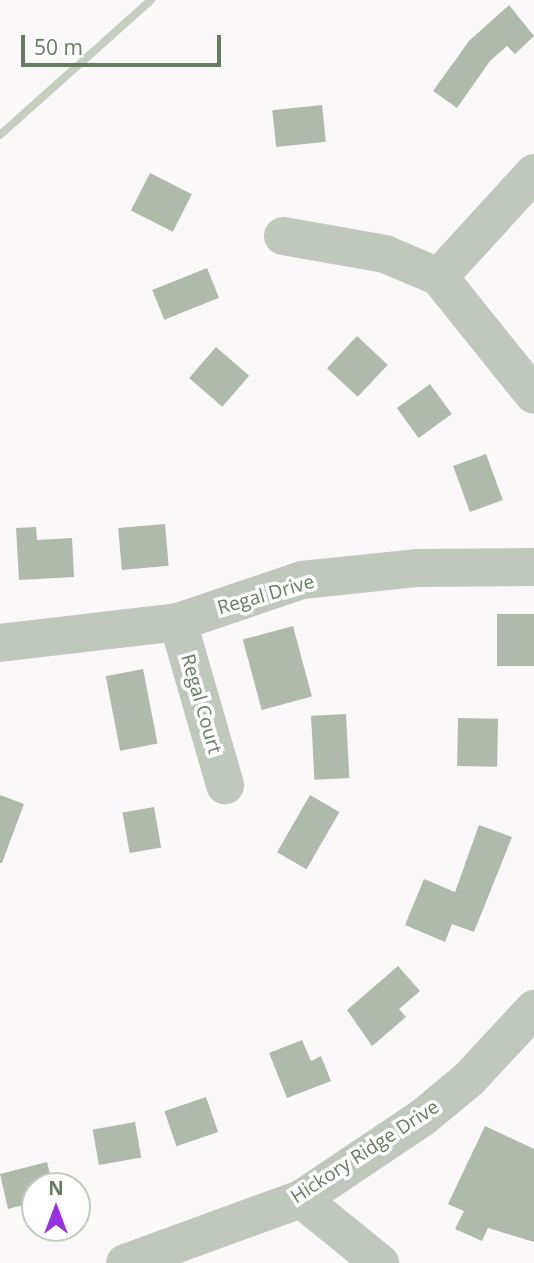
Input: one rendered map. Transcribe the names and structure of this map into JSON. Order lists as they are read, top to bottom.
{
  "streets": {
    "street": ["Regal Drive", "Regal Court", "Hickory Ridge Drive"]
  },
  "crossings": [
    ["Regal Drive", "Regal Court"]
  ],
  "scale_bar": "50 m",
  "north": "top"
}
